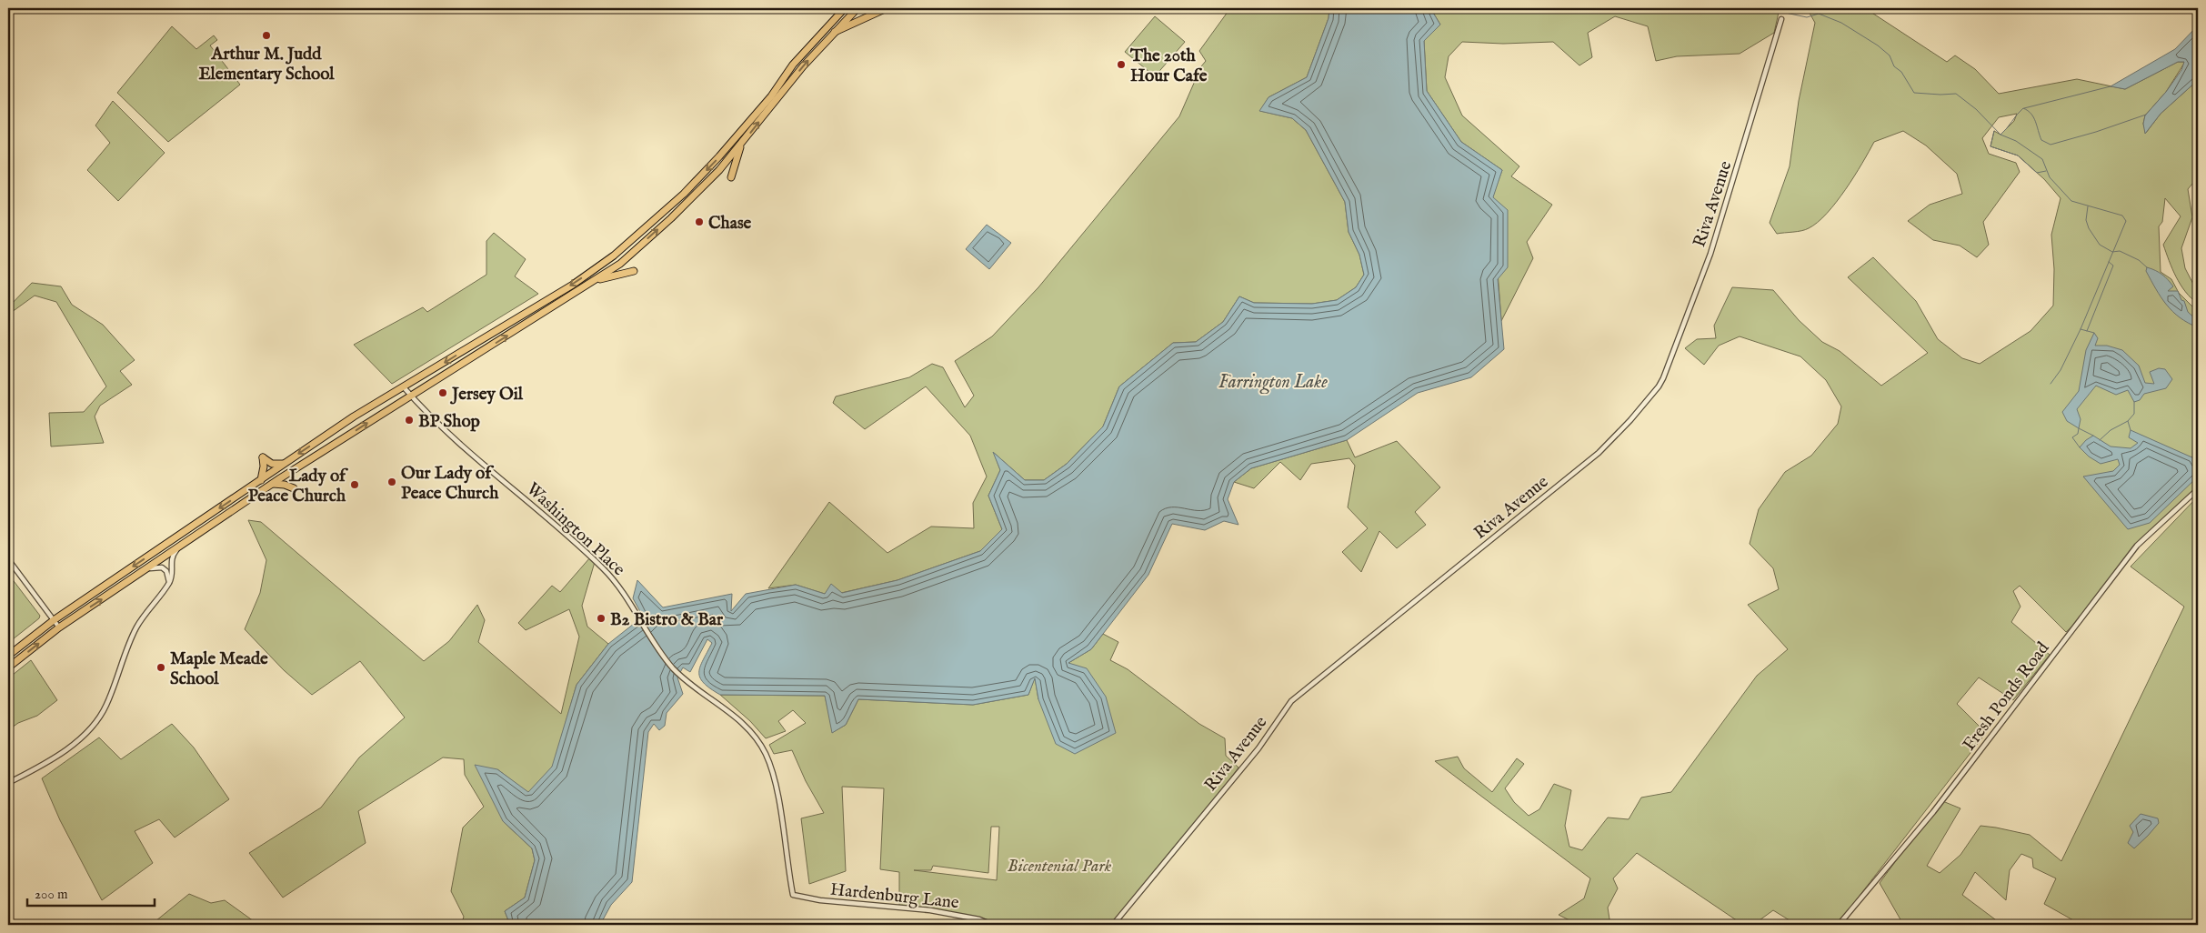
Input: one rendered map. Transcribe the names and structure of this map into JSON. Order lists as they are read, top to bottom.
{
  "streets": {
    "street": [
      "Riva Avenue",
      "Washington Place",
      "Fresh Ponds Road",
      "Hardenburg Lane"
    ]
  },
  "crossings": [
    ["Washington Place", "Hardenburg Lane"]
  ],
  "water": ["Farrington Lake"],
  "parks": ["Bicentenial Park"],
  "places": [
    "Arthur M. Judd Elementary School",
    "The 20th Hour Cafe",
    "Chase",
    "Jersey Oil",
    "BP Shop",
    "Our Lady of Peace Church",
    "Lady of Peace Church",
    "B2 Bistro & Bar",
    "Maple Meade School"
  ],
  "scale_bar": "200 m"
}
